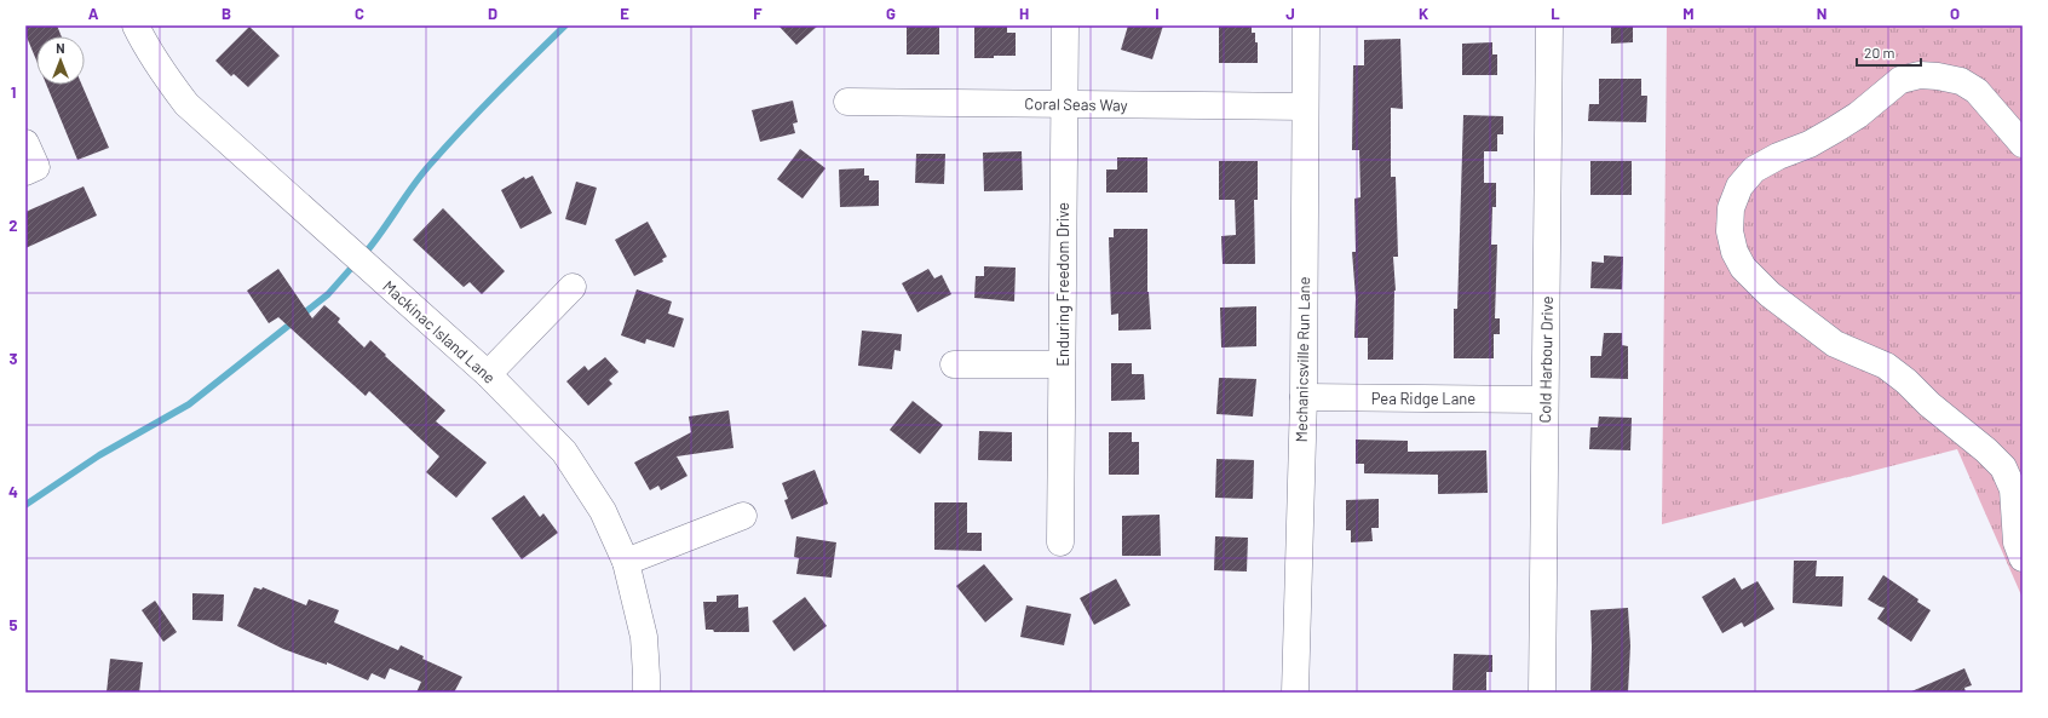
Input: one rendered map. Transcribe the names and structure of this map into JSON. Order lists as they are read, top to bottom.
{
  "streets": {
    "street": [
      "Coral Seas Way",
      "Enduring Freedom Drive",
      "Mackinac Island Lane",
      "Mechanicsville Run Lane",
      "Cold Harbour Drive",
      "Pea Ridge Lane"
    ]
  },
  "crossings": [
    ["Coral Seas Way", "Enduring Freedom Drive"],
    ["Coral Seas Way", "Mechanicsville Run Lane"],
    ["Mechanicsville Run Lane", "Pea Ridge Lane"],
    ["Cold Harbour Drive", "Pea Ridge Lane"]
  ],
  "scale_bar": "20 m",
  "north": "top",
  "grid": {
    "columns": [
      "A",
      "B",
      "C",
      "D",
      "E",
      "F",
      "G",
      "H",
      "I",
      "J",
      "K",
      "L",
      "M",
      "N",
      "O"
    ],
    "rows": [
      "1",
      "2",
      "3",
      "4",
      "5"
    ]
  }
}
